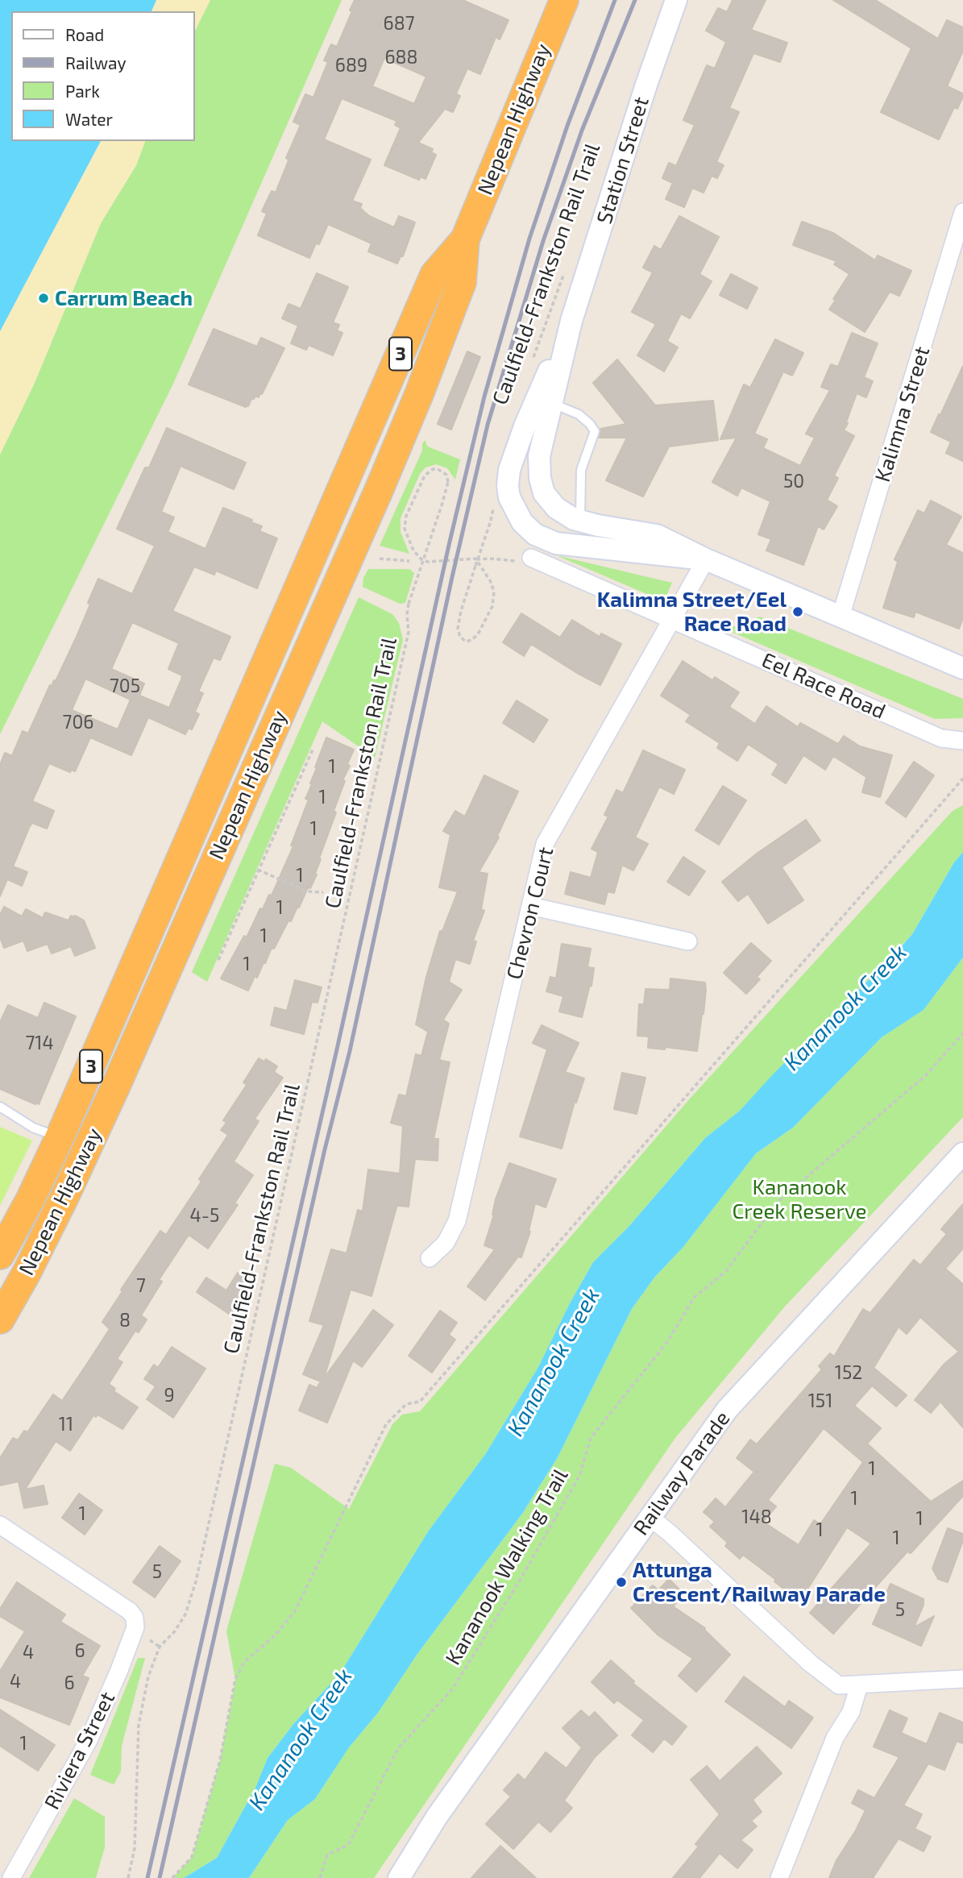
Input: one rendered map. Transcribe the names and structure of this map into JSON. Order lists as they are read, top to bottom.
{
  "streets": {
    "highway": ["Nepean Highway", "3"],
    "street": [
      "Station Street",
      "Kalimna Street",
      "Eel Race Road",
      "Chevron Court",
      "Railway Parade",
      "Riviera Street"
    ],
    "path": ["Caulfield-Frankston Rail Trail", "Kananook Walking Trail"]
  },
  "crossings": [
    ["Station Street", "Chevron Court"],
    ["Eel Race Road", "Chevron Court"]
  ],
  "water": ["Kananook Creek"],
  "parks": ["Kananook Creek Reserve"],
  "places": ["Carrum Beach", "Kalimna Street/Eel Race Road", "Attunga Crescent/Railway Parade"],
  "house_numbers": [
    "687",
    "688",
    "689",
    "50",
    "705",
    "706",
    "1",
    "1",
    "1",
    "1",
    "1",
    "1",
    "1",
    "714",
    "4-5",
    "7",
    "8",
    "152",
    "9",
    "151",
    "11",
    "1",
    "1",
    "1",
    "148",
    "1",
    "1",
    "1",
    "5",
    "5",
    "6",
    "4",
    "4",
    "6",
    "1"
  ],
  "legend": [
    "Road",
    "Railway",
    "Park",
    "Water"
  ]
}
